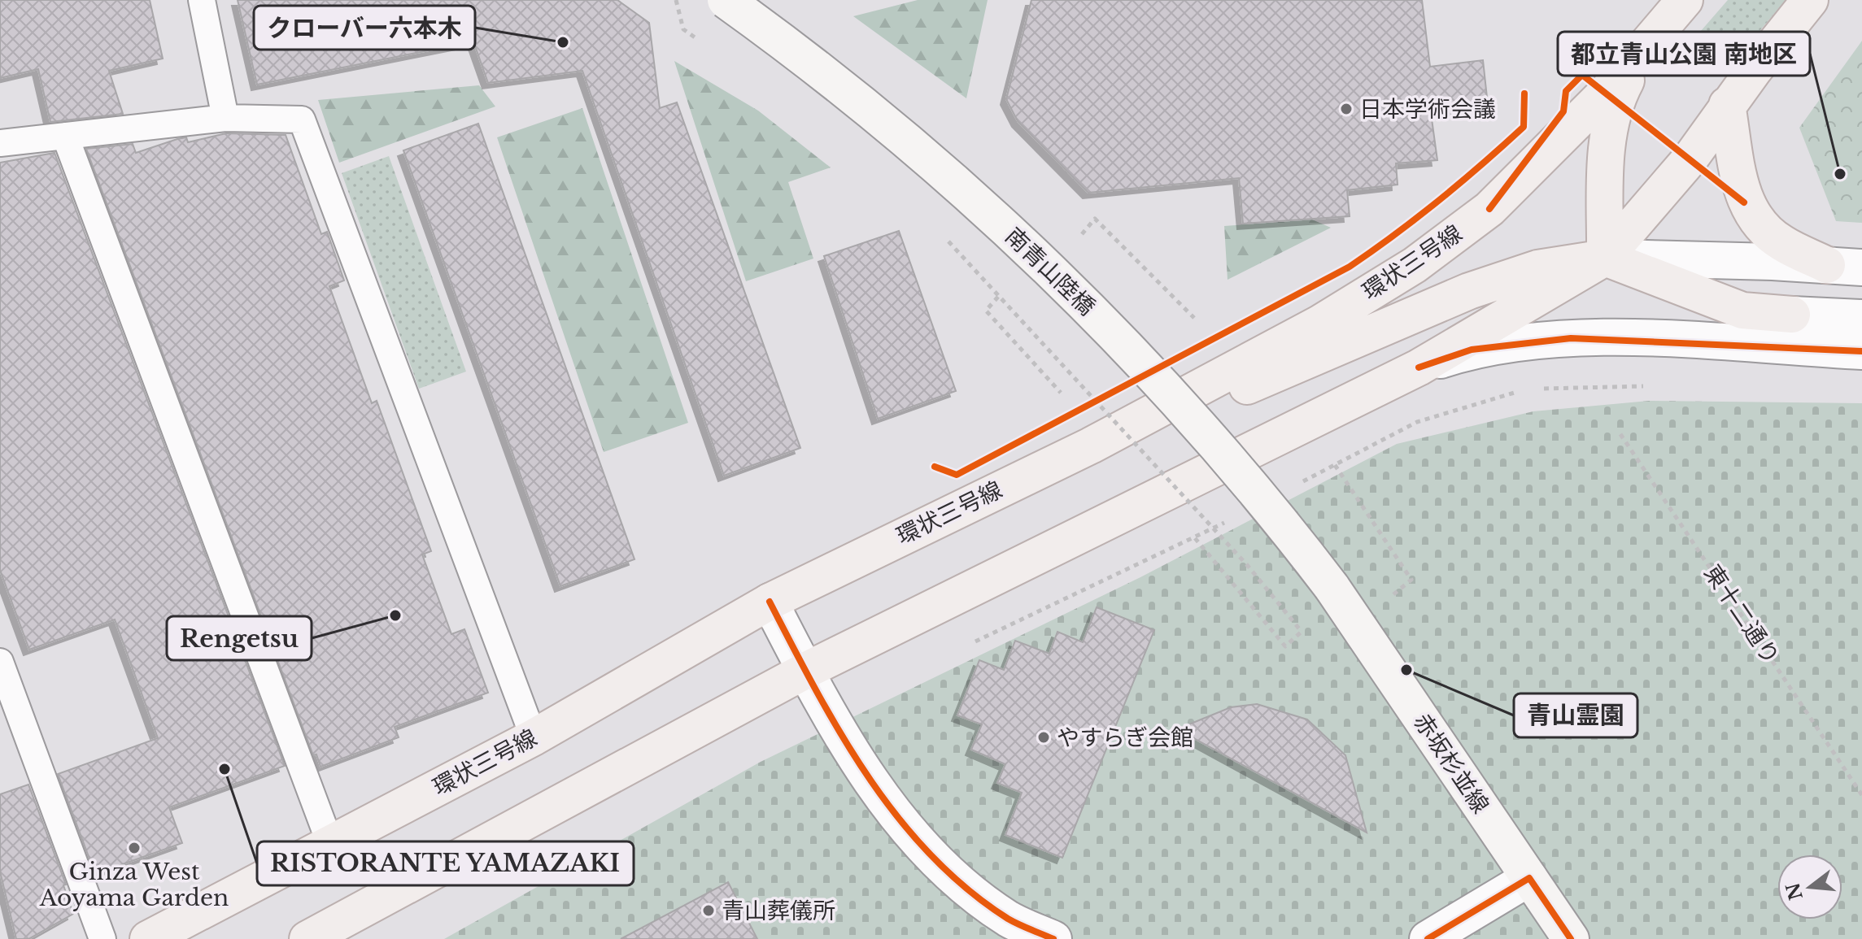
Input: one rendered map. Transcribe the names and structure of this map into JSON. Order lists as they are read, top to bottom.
{
  "streets": {
    "main road": ["環状三号線", "南青山陸橋", "赤坂杉並線"],
    "path": ["東十二通り"]
  },
  "crossings": [
    ["南青山陸橋", "赤坂杉並線"]
  ],
  "places": [
    "クローバー六本木",
    "日本学術会議",
    "都立青山公園 南地区",
    "Rengetsu",
    "青山霊園",
    "やすらぎ会館",
    "RISTORANTE YAMAZAKI",
    "Ginza West Aoyama Garden",
    "青山葬儀所"
  ],
  "north": "left"
}
